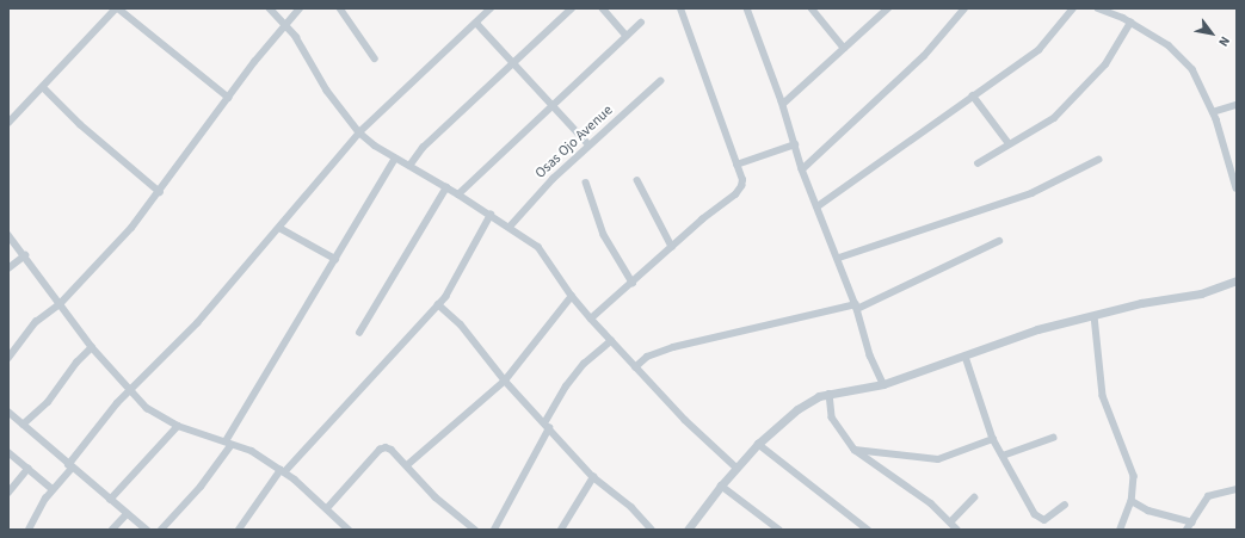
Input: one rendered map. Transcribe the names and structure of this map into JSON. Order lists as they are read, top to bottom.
{
  "streets": {
    "street": ["Osas Ojo Avenue"]
  },
  "north": "bottom right"
}
